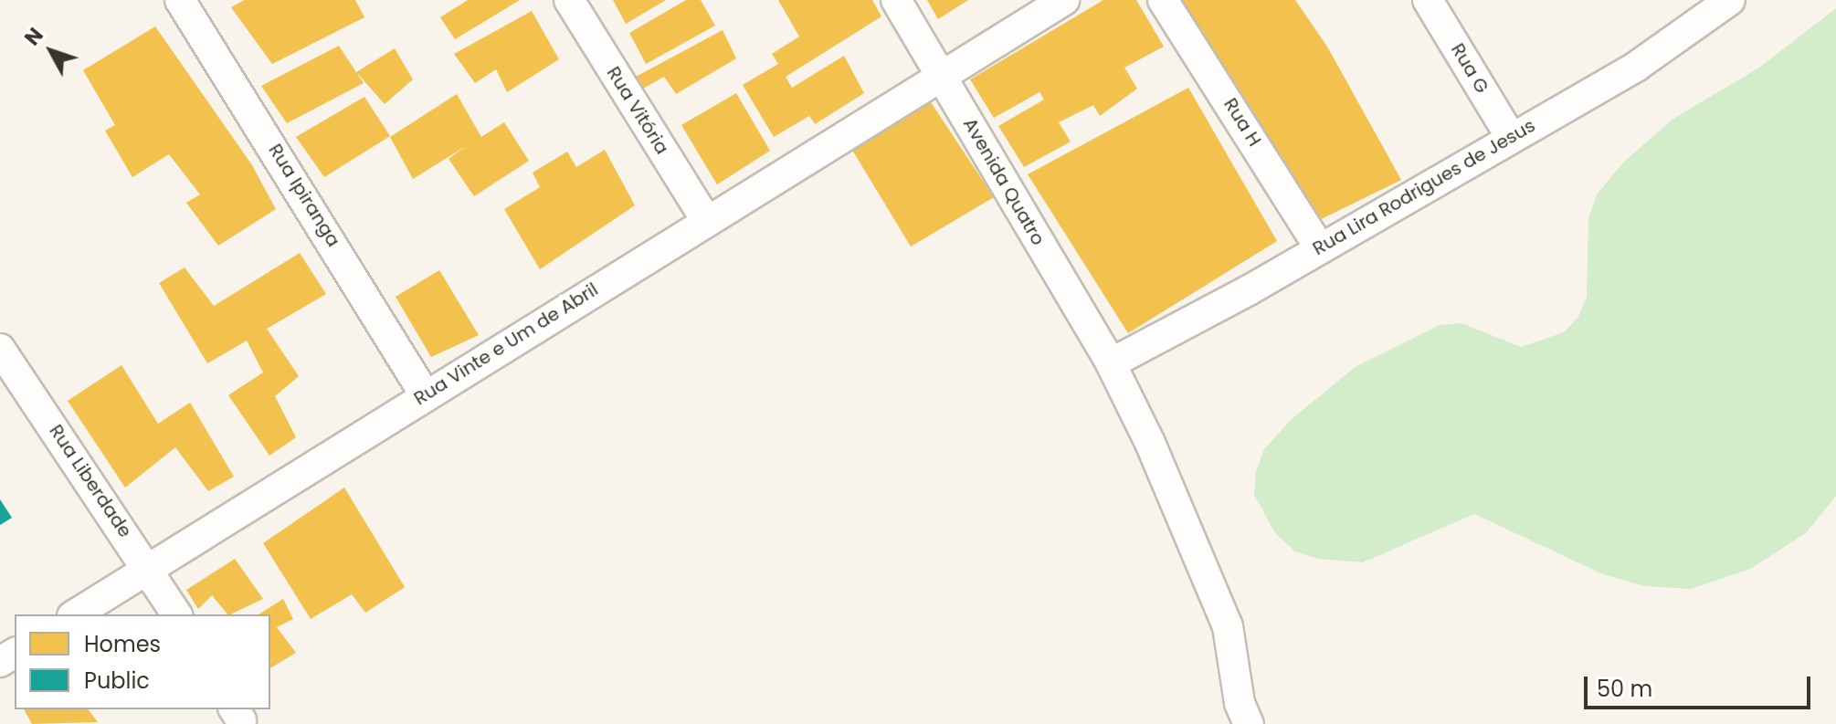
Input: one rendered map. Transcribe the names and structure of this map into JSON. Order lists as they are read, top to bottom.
{
  "streets": {
    "street": [
      "Rua G",
      "Rua Vitória",
      "Rua H",
      "Avenida Quatro",
      "Rua Lira Rodrigues de Jesus",
      "Rua Ipiranga",
      "Rua Vinte e Um de Abril",
      "Rua Liberdade"
    ]
  },
  "crossings": [
    ["Rua G", "Rua Lira Rodrigues de Jesus"],
    ["Rua Vitória", "Rua Vinte e Um de Abril"],
    ["Rua H", "Rua Lira Rodrigues de Jesus"],
    ["Avenida Quatro", "Rua Lira Rodrigues de Jesus"],
    ["Avenida Quatro", "Rua Vinte e Um de Abril"],
    ["Rua Ipiranga", "Rua Vinte e Um de Abril"],
    ["Rua Vinte e Um de Abril", "Rua Liberdade"]
  ],
  "legend": ["Homes", "Public"],
  "scale_bar": "50 m",
  "north": "top left"
}
